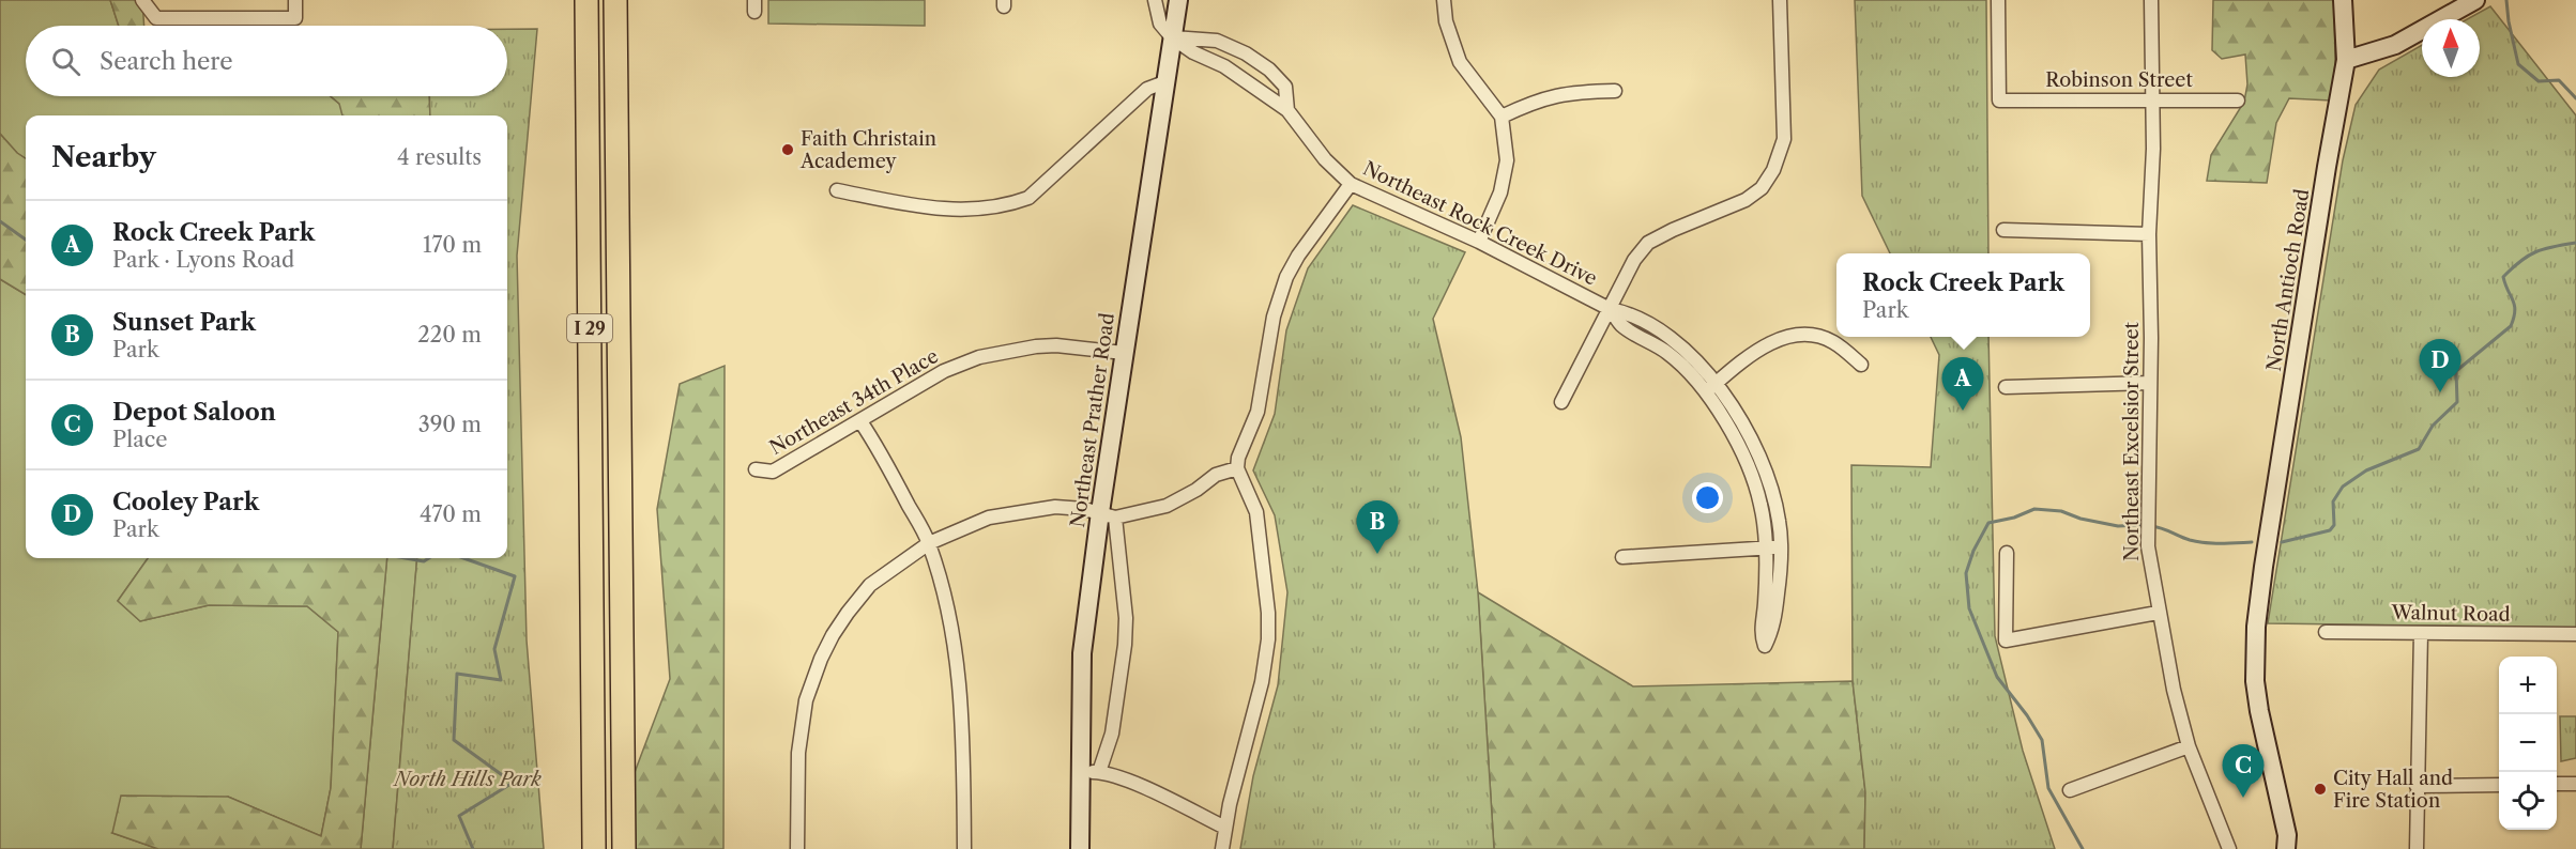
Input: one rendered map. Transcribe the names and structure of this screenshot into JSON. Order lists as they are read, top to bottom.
{
  "streets": {
    "highway": ["I 29"],
    "street": [
      "Robinson Street",
      "Northeast Rock Creek Drive",
      "North Antioch Road",
      "Northeast 34th Place",
      "Northeast Prather Road",
      "Northeast Excelsior Street",
      "Walnut Road"
    ]
  },
  "crossings": [
    ["Robinson Street", "Northeast Excelsior Street"],
    ["Northeast Rock Creek Drive", "Northeast Prather Road"],
    ["Northeast 34th Place", "Northeast Prather Road"]
  ],
  "parks": ["North Hills Park"],
  "places": ["Faith Christain Academey", "City Hall and Fire Station"],
  "north": "top",
  "page": {
    "search": "Search here",
    "heading": ["Nearby", "4 results"],
    "list": [
      {
        "mark": "A",
        "name": "Rock Creek Park",
        "note": "Park · Lyons Road",
        "value": "170 m"
      },
      {
        "mark": "B",
        "name": "Sunset Park",
        "note": "Park",
        "value": "220 m"
      },
      {
        "mark": "C",
        "name": "Depot Saloon",
        "note": "Place",
        "value": "390 m"
      },
      {
        "mark": "D",
        "name": "Cooley Park",
        "note": "Park",
        "value": "470 m"
      }
    ],
    "popup": ["Rock Creek Park", "Park"],
    "pins": [
      "D",
      "A",
      "B",
      "C"
    ],
    "map_buttons": ["+", "−"]
  }
}
